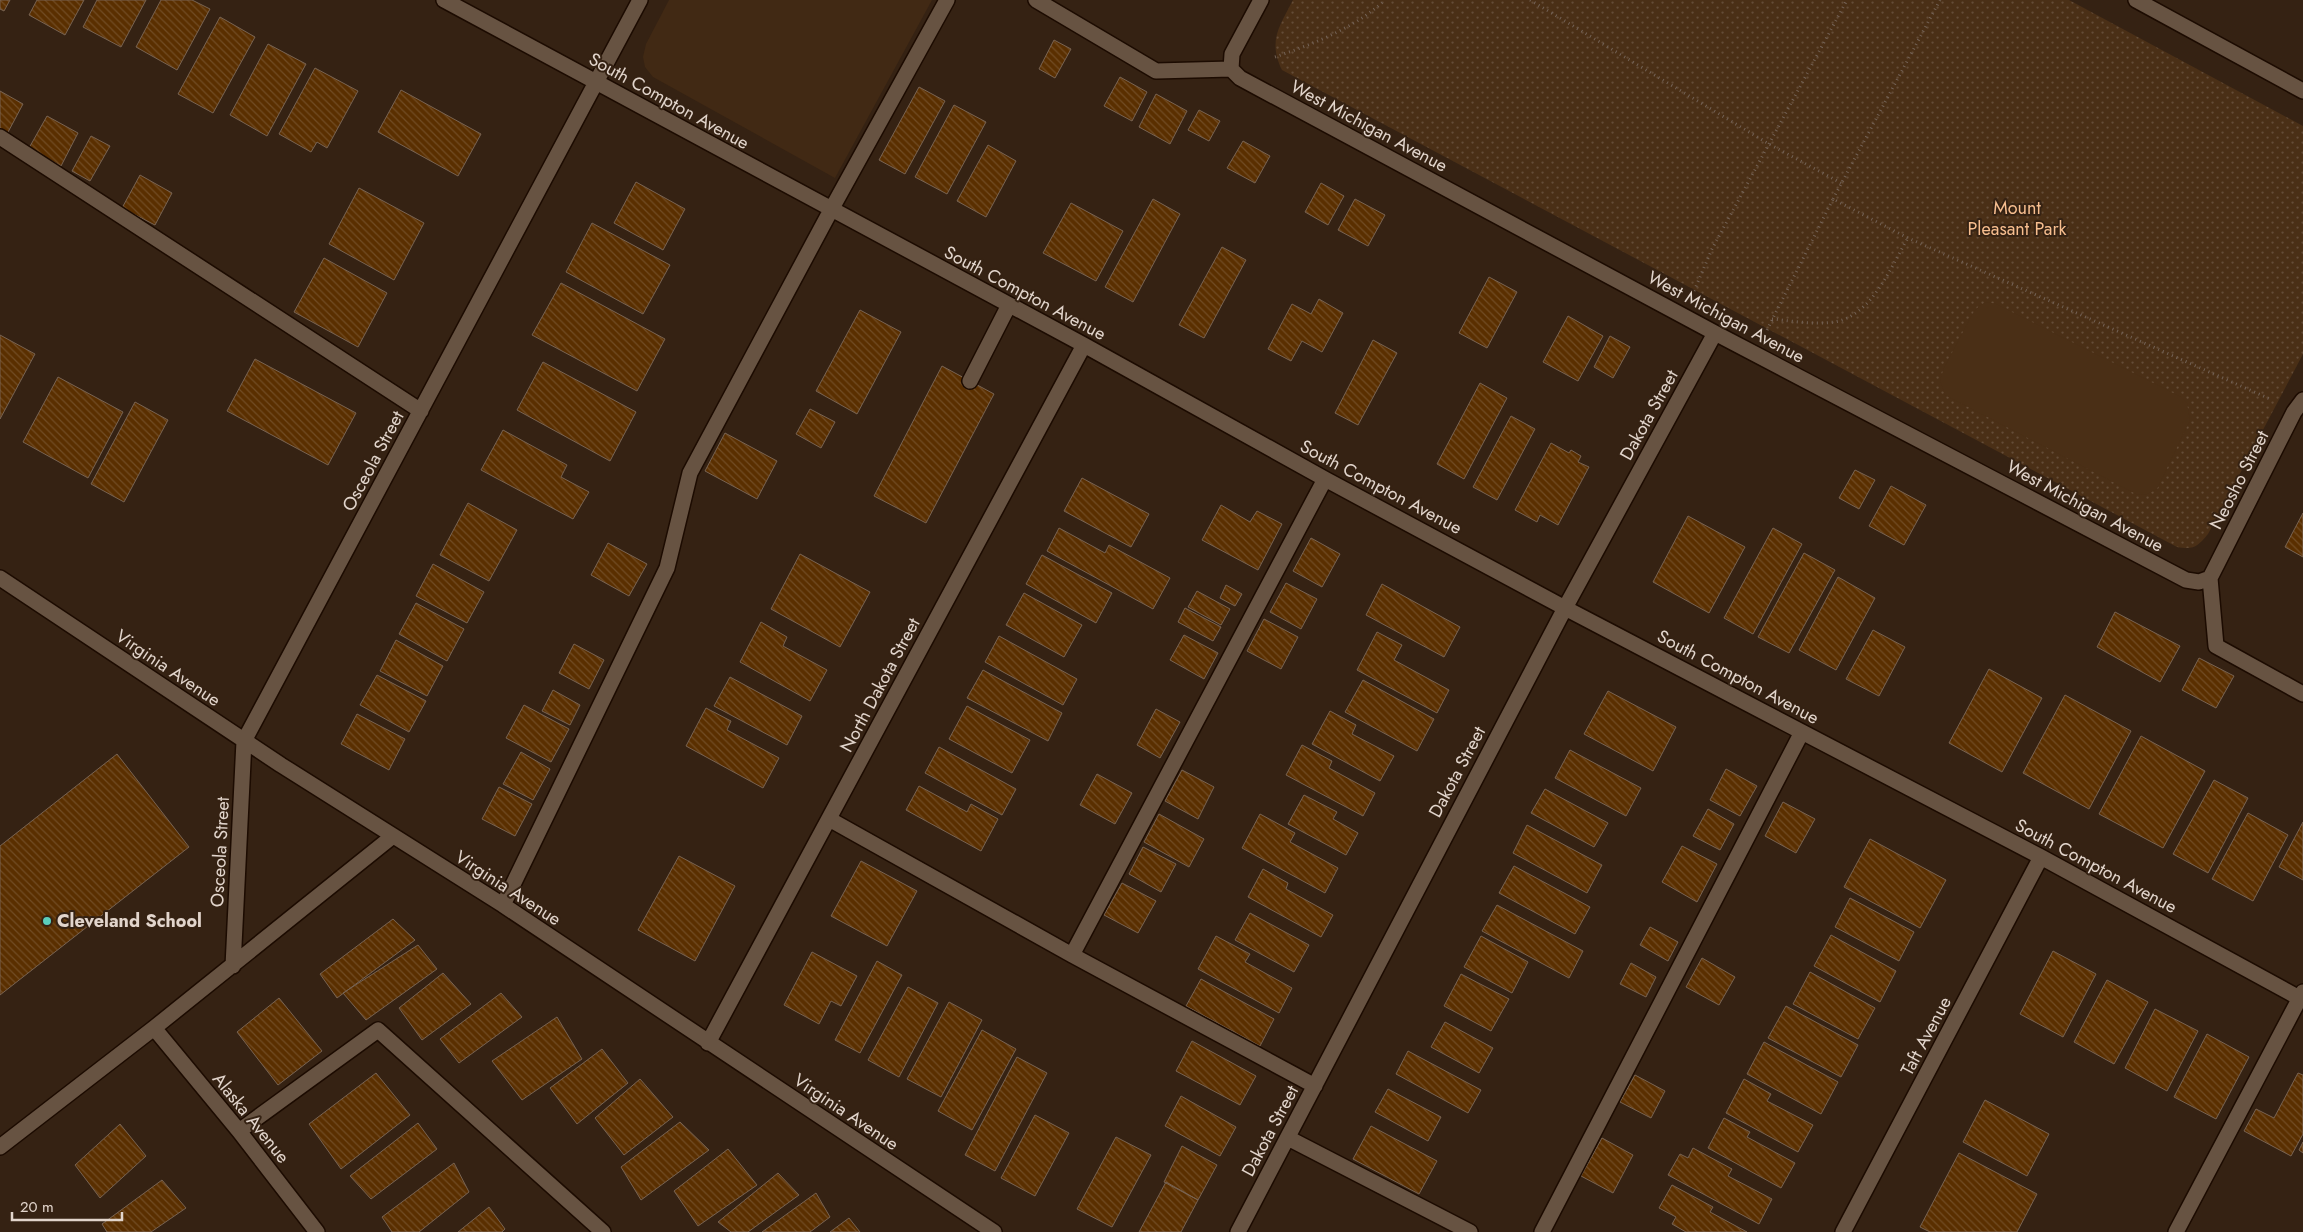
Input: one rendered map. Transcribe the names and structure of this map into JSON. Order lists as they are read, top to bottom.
{
  "streets": {
    "street": [
      "South Compton Avenue",
      "West Michigan Avenue",
      "Dakota Street",
      "Osceola Street",
      "Neosho Street",
      "Virginia Avenue",
      "North Dakota Street",
      "Taft Avenue",
      "Alaska Avenue"
    ]
  },
  "crossings": [
    ["South Compton Avenue", "Dakota Street"],
    ["South Compton Avenue", "Osceola Street"],
    ["South Compton Avenue", "North Dakota Street"],
    ["South Compton Avenue", "Taft Avenue"],
    ["West Michigan Avenue", "Dakota Street"],
    ["West Michigan Avenue", "Neosho Street"],
    ["Osceola Street", "Virginia Avenue"],
    ["Virginia Avenue", "North Dakota Street"]
  ],
  "parks": ["Mount Pleasant Park"],
  "places": ["Cleveland School"],
  "scale_bar": "20 m"
}
